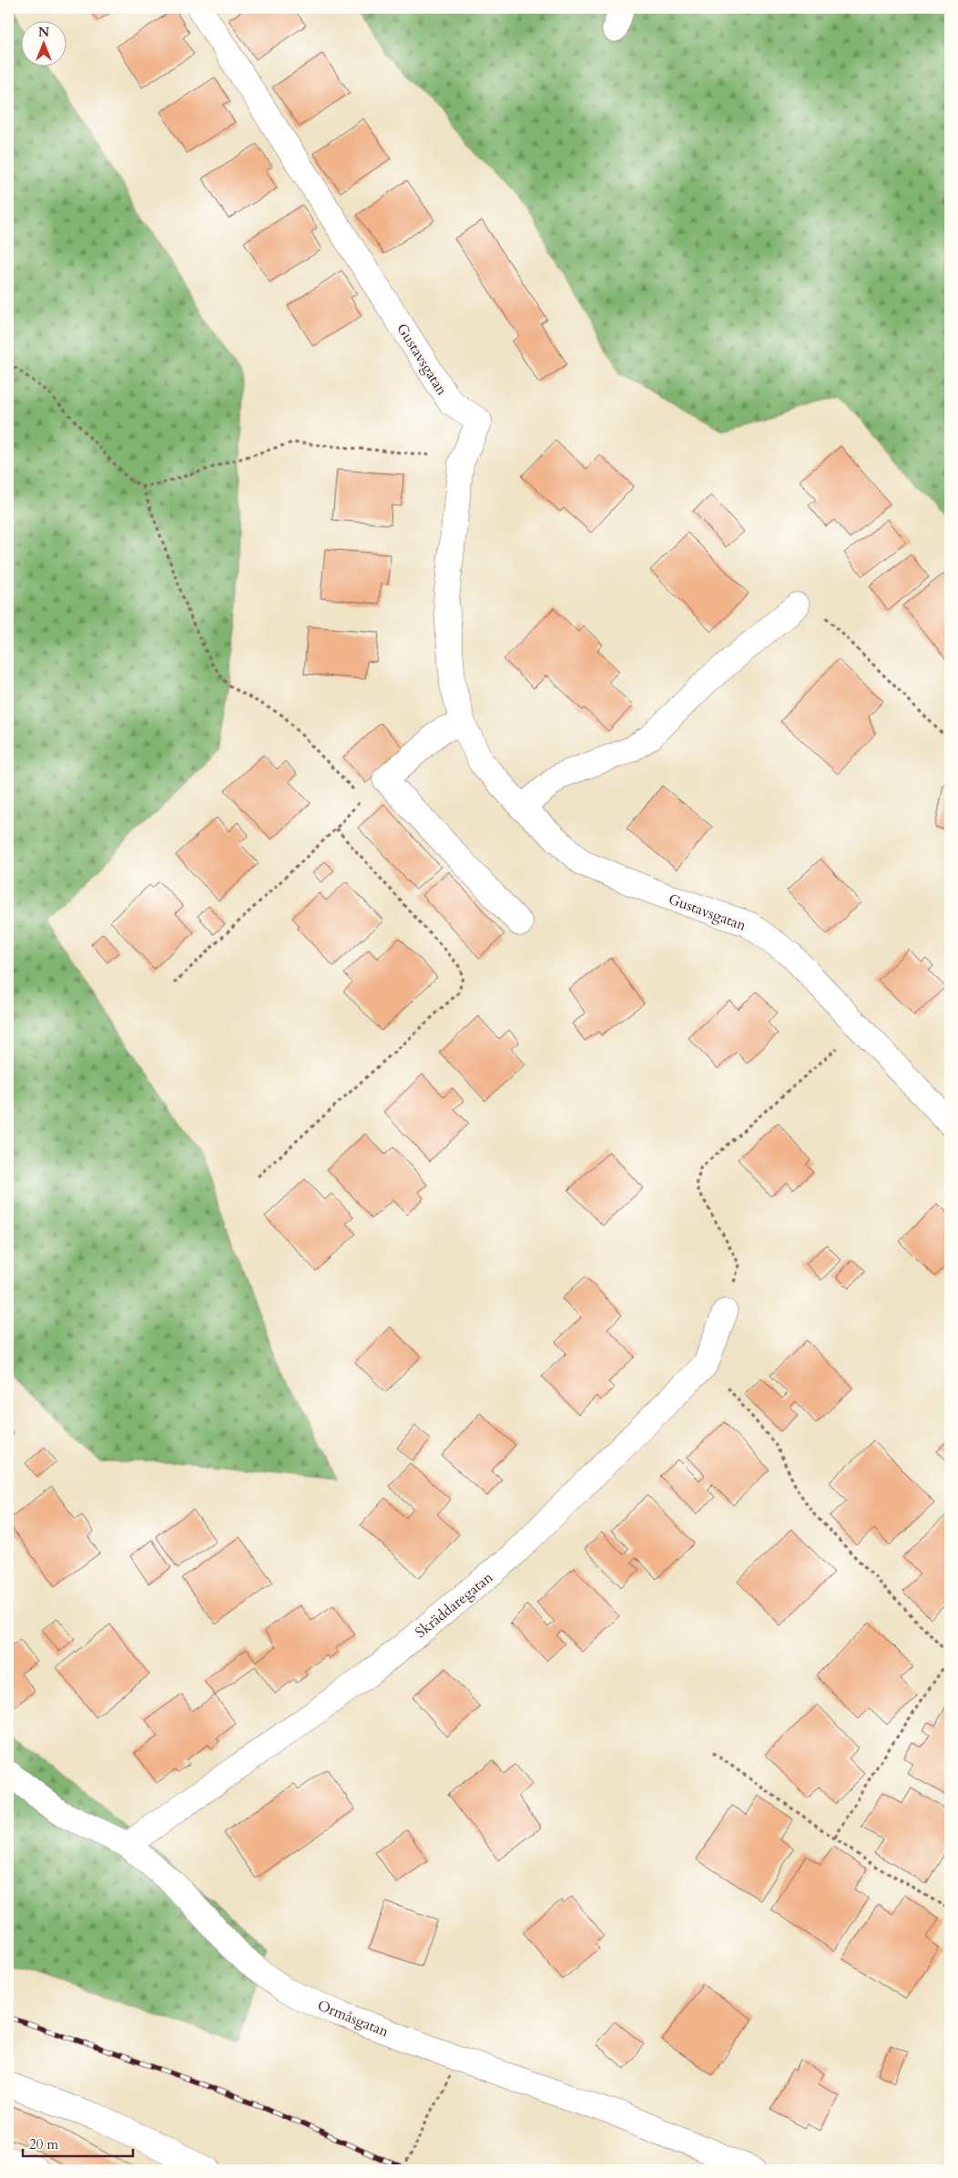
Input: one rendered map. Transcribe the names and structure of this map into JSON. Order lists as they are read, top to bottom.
{
  "streets": {
    "street": ["Gustavsgatan", "Skräddaregatan", "Ormåsgatan"]
  },
  "crossings": [
    ["Skräddaregatan", "Ormåsgatan"]
  ],
  "scale_bar": "20 m",
  "north": "top"
}
